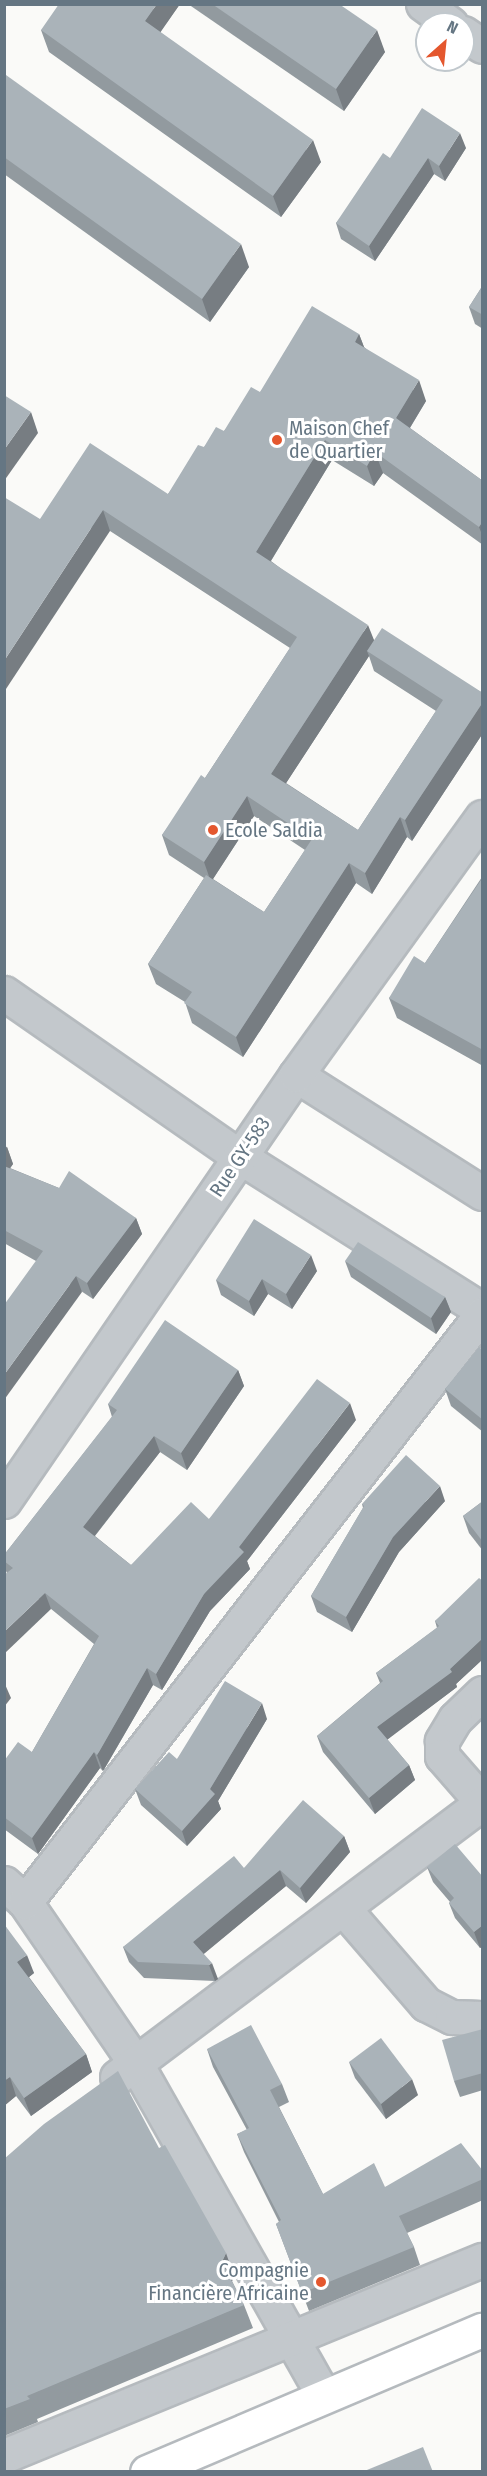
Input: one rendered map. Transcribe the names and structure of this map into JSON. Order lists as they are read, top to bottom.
{
  "streets": {
    "street": ["Rue GY-583"]
  },
  "places": ["Maison Chef de Quartier", "Ecole Saldia", "Compagnie Financière Africaine"],
  "north": "top right"
}
